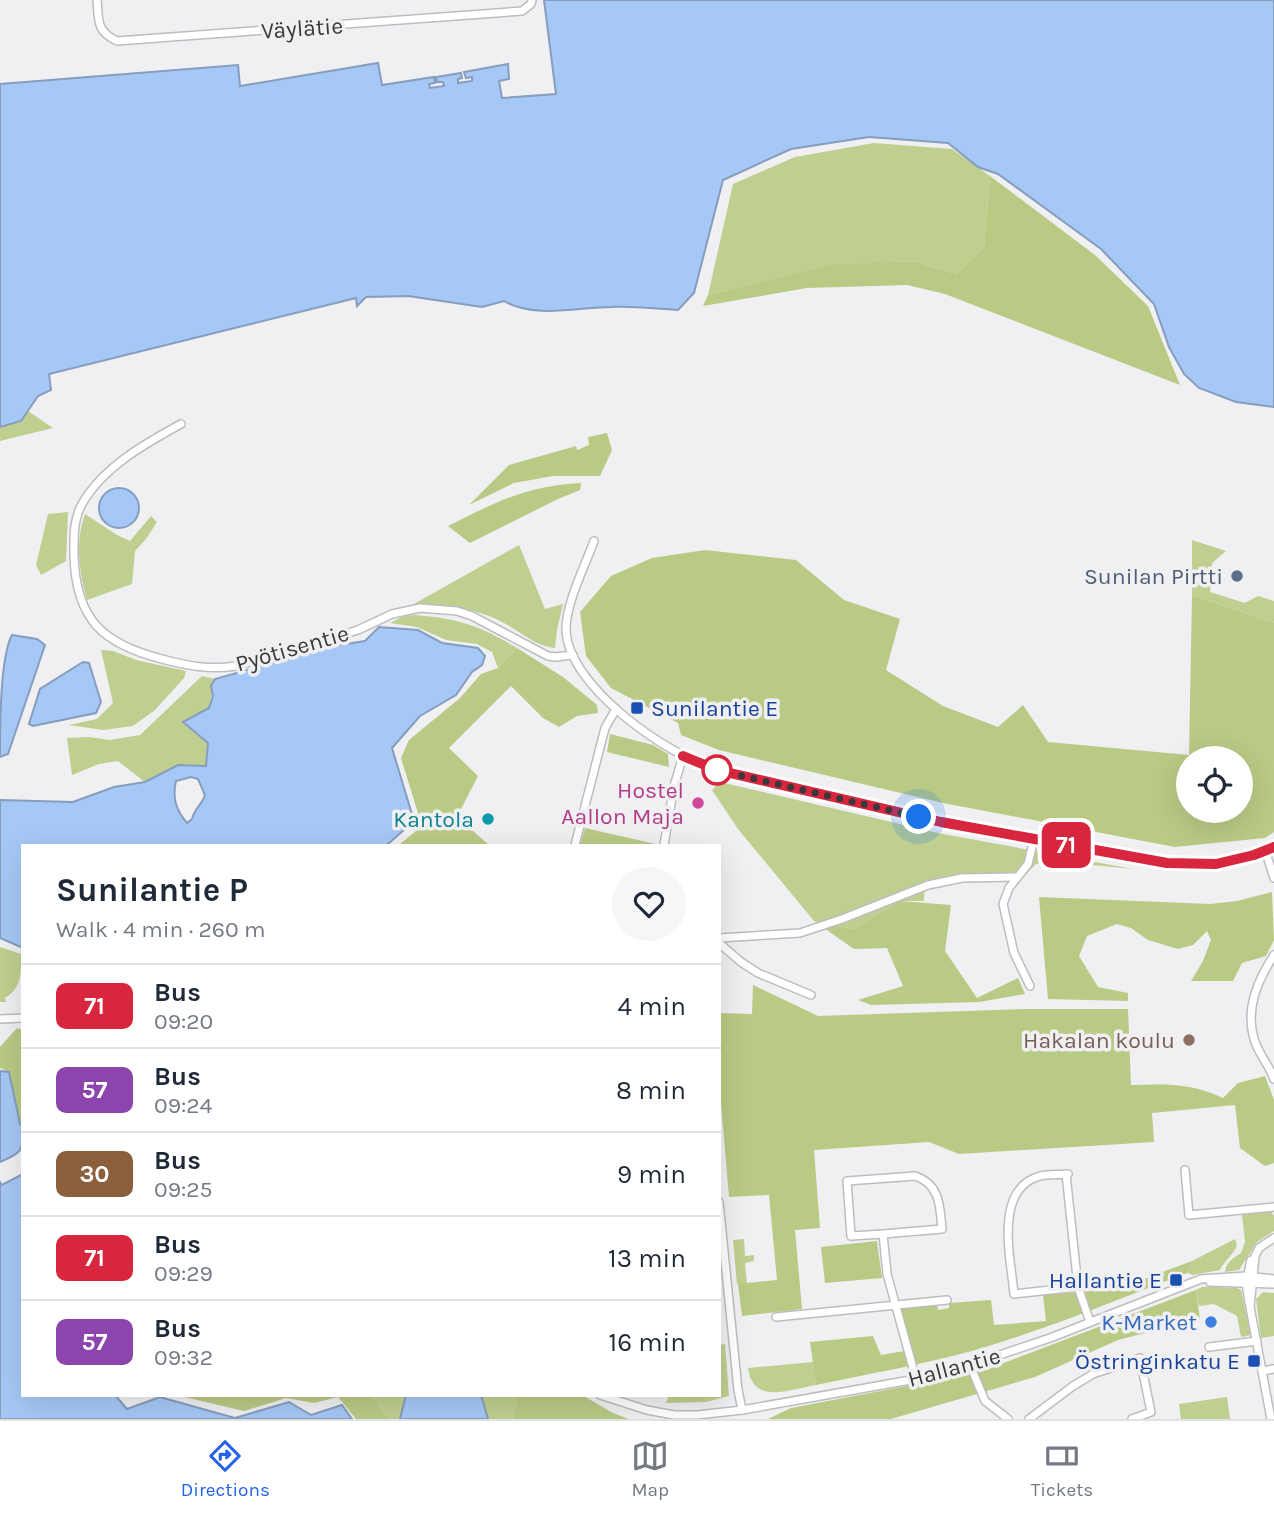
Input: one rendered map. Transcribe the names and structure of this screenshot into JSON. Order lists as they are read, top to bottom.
{
  "streets": {
    "street": ["Väylätie", "Pyötisentie", "Hallantie"]
  },
  "places": {
    "other": [
      "Sunilan Pirtti",
      "Hostel Aallon Maja",
      "Kantola",
      "Hakalan koulu",
      "K-Market"
    ],
    "transit": ["Sunilantie E", "Hallantie E", "Östringinkatu E"]
  },
  "lines": ["bus line 71"],
  "page": {
    "on_map": "71",
    "heading": ["Sunilantie P", "Walk · 4 min · 260 m"],
    "list": [
      {
        "mark": "71",
        "name": "Bus",
        "note": "09:20",
        "value": "4 min"
      },
      {
        "mark": "57",
        "name": "Bus",
        "note": "09:24",
        "value": "8 min"
      },
      {
        "mark": "30",
        "name": "Bus",
        "note": "09:25",
        "value": "9 min"
      },
      {
        "mark": "71",
        "name": "Bus",
        "note": "09:29",
        "value": "13 min"
      },
      {
        "mark": "57",
        "name": "Bus",
        "note": "09:32",
        "value": "16 min"
      }
    ],
    "tabs": ["Directions", "Map", "Tickets"]
  }
}
